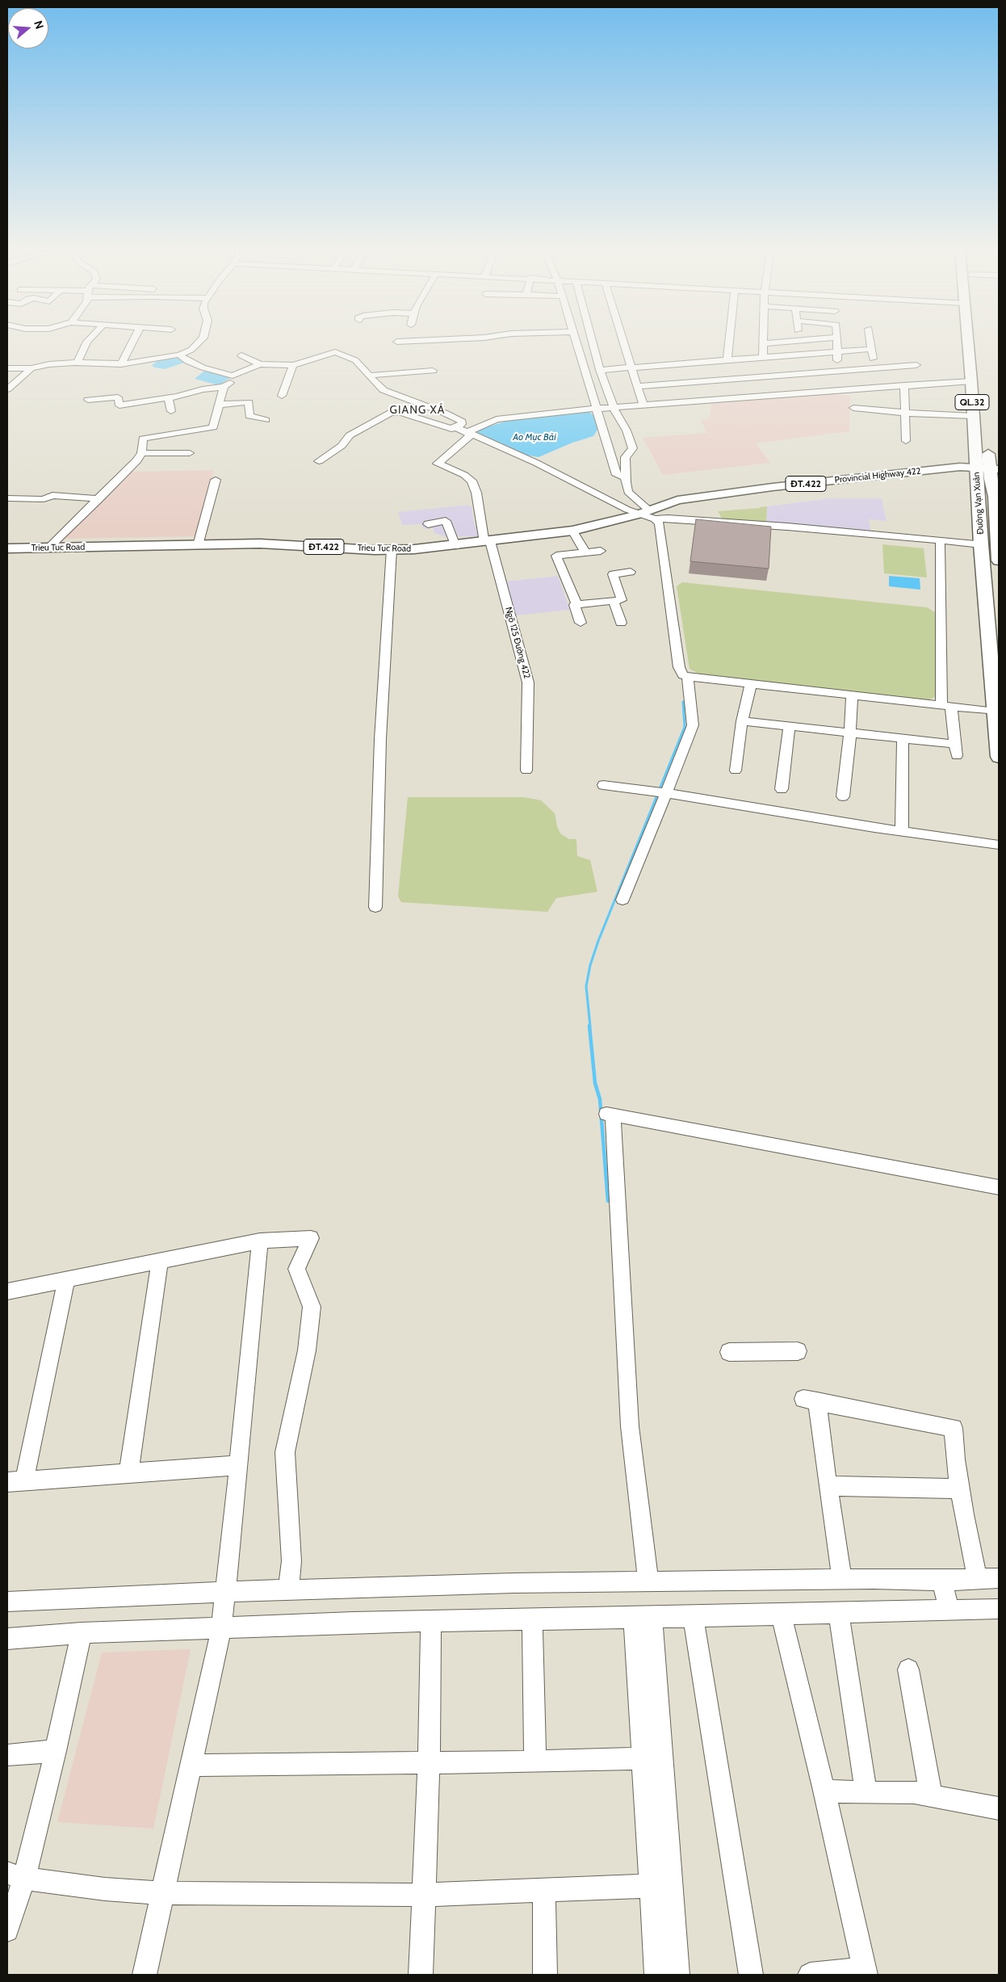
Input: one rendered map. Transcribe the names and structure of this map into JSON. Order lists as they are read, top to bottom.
{
  "streets": {
    "highway": ["QL.32", "Đường Vạn Xuân"],
    "main road": ["Provincial Highway 422", "ĐT.422", "Trieu Tuc Road"],
    "street": ["Ngõ 125 Đường 422"]
  },
  "crossings": [
    ["Provincial Highway 422", "Đường Vạn Xuân"],
    ["Provincial Highway 422", "Trieu Tuc Road"],
    ["Trieu Tuc Road", "Ngõ 125 Đường 422"]
  ],
  "districts": ["GIANG XÁ"],
  "water": ["Ao Mục Bài"],
  "north": "right"
}
